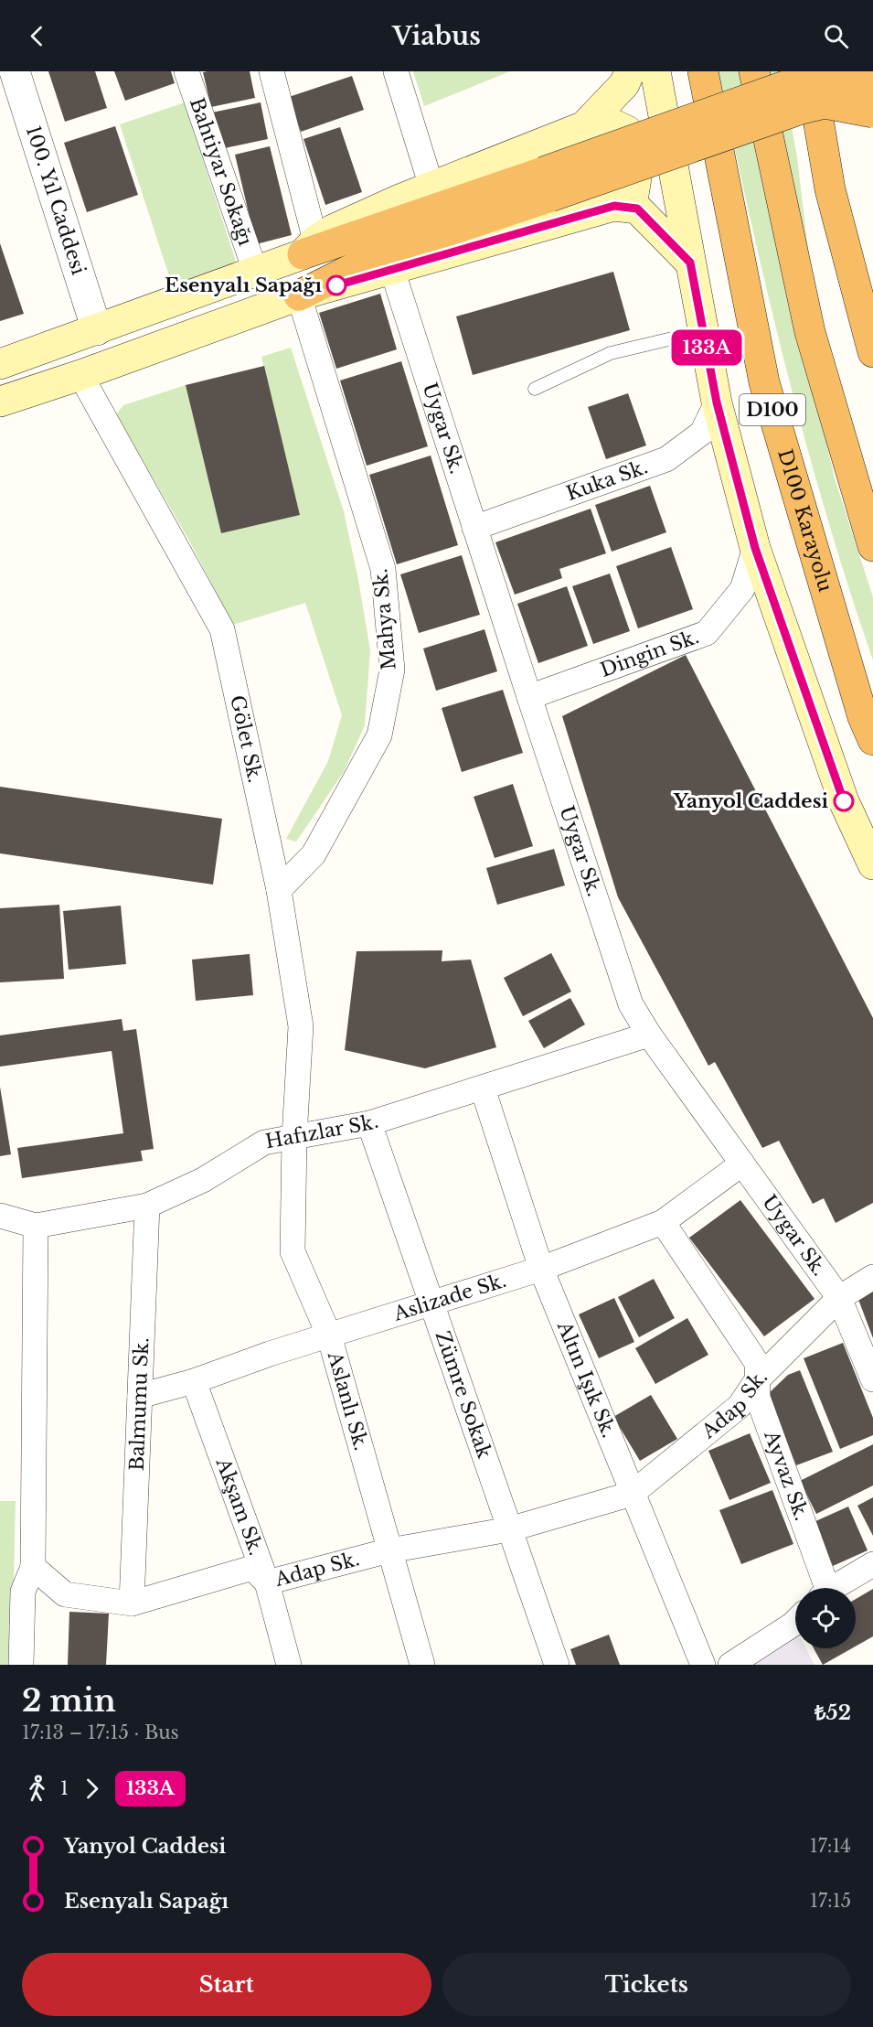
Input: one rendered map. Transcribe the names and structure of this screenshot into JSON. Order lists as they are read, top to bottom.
{
  "streets": {
    "highway": ["D100", "D100 Karayolu"],
    "street": [
      "Bahtiyar Sokağı",
      "100. Yıl Caddesi",
      "Uygar Sk.",
      "Kuka Sk.",
      "Mahya Sk.",
      "Dingin Sk.",
      "Gölet Sk.",
      "Hafızlar Sk.",
      "Aslizade Sk.",
      "Altın Işık Sk.",
      "Zümre Sokak",
      "Aslanlı Sk.",
      "Adap Sk.",
      "Balmumu Sk.",
      "Ayvaz Sk.",
      "Akşam Sk."
    ]
  },
  "crossings": [
    ["Uygar Sk.", "Kuka Sk."],
    ["Uygar Sk.", "Dingin Sk."],
    ["Uygar Sk.", "Hafızlar Sk."],
    ["Uygar Sk.", "Aslizade Sk."],
    ["Uygar Sk.", "Adap Sk."],
    ["Mahya Sk.", "Gölet Sk."],
    ["Gölet Sk.", "Hafızlar Sk."],
    ["Gölet Sk.", "Aslanlı Sk."],
    ["Hafızlar Sk.", "Altın Işık Sk."],
    ["Hafızlar Sk.", "Zümre Sokak"],
    ["Hafızlar Sk.", "Aslanlı Sk."],
    ["Hafızlar Sk.", "Balmumu Sk."],
    ["Aslizade Sk.", "Altın Işık Sk."],
    ["Aslizade Sk.", "Zümre Sokak"],
    ["Aslizade Sk.", "Aslanlı Sk."],
    ["Aslizade Sk.", "Balmumu Sk."],
    ["Aslizade Sk.", "Ayvaz Sk."],
    ["Aslizade Sk.", "Akşam Sk."],
    ["Altın Işık Sk.", "Adap Sk."],
    ["Zümre Sokak", "Adap Sk."],
    ["Aslanlı Sk.", "Adap Sk."],
    ["Adap Sk.", "Balmumu Sk."],
    ["Adap Sk.", "Ayvaz Sk."],
    ["Adap Sk.", "Akşam Sk."]
  ],
  "places": ["Esenyalı Sapağı", "Yanyol Caddesi"],
  "lines": ["bus line 133A"],
  "page": {
    "header": "Viabus",
    "on_map": "133A",
    "heading": ["2 min", "17:13 – 17:15 · Bus", "₺52"],
    "legs": ["1", "133A"],
    "list": [
      {
        "name": "Yanyol Caddesi",
        "value": "17:14"
      },
      {
        "name": "Esenyalı Sapağı",
        "value": "17:15"
      }
    ],
    "buttons": ["Start", "Tickets"]
  }
}
